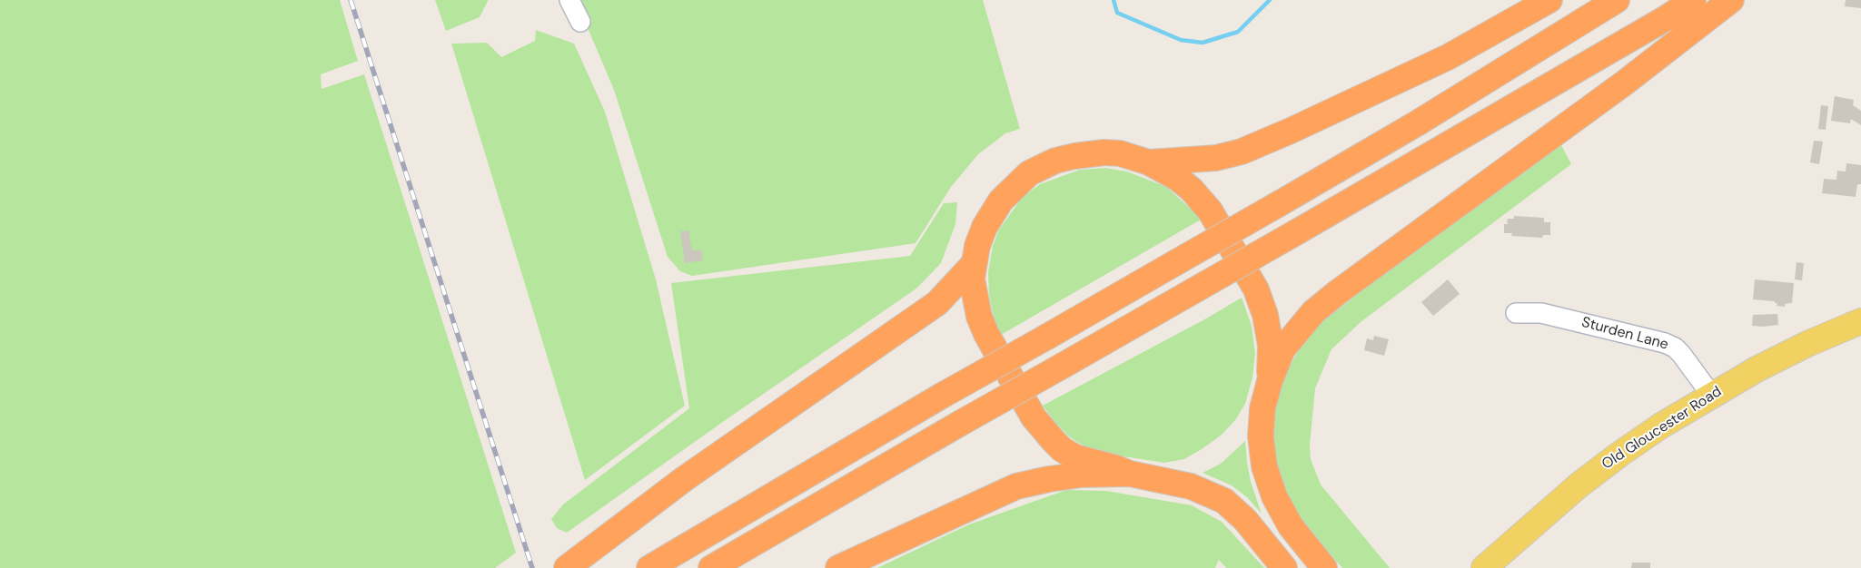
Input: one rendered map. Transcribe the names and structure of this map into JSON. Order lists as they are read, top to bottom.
{
  "streets": {
    "main road": ["Old Gloucester Road"],
    "street": ["Sturden Lane"]
  },
  "crossings": [
    ["Sturden Lane", "Old Gloucester Road"]
  ]
}
